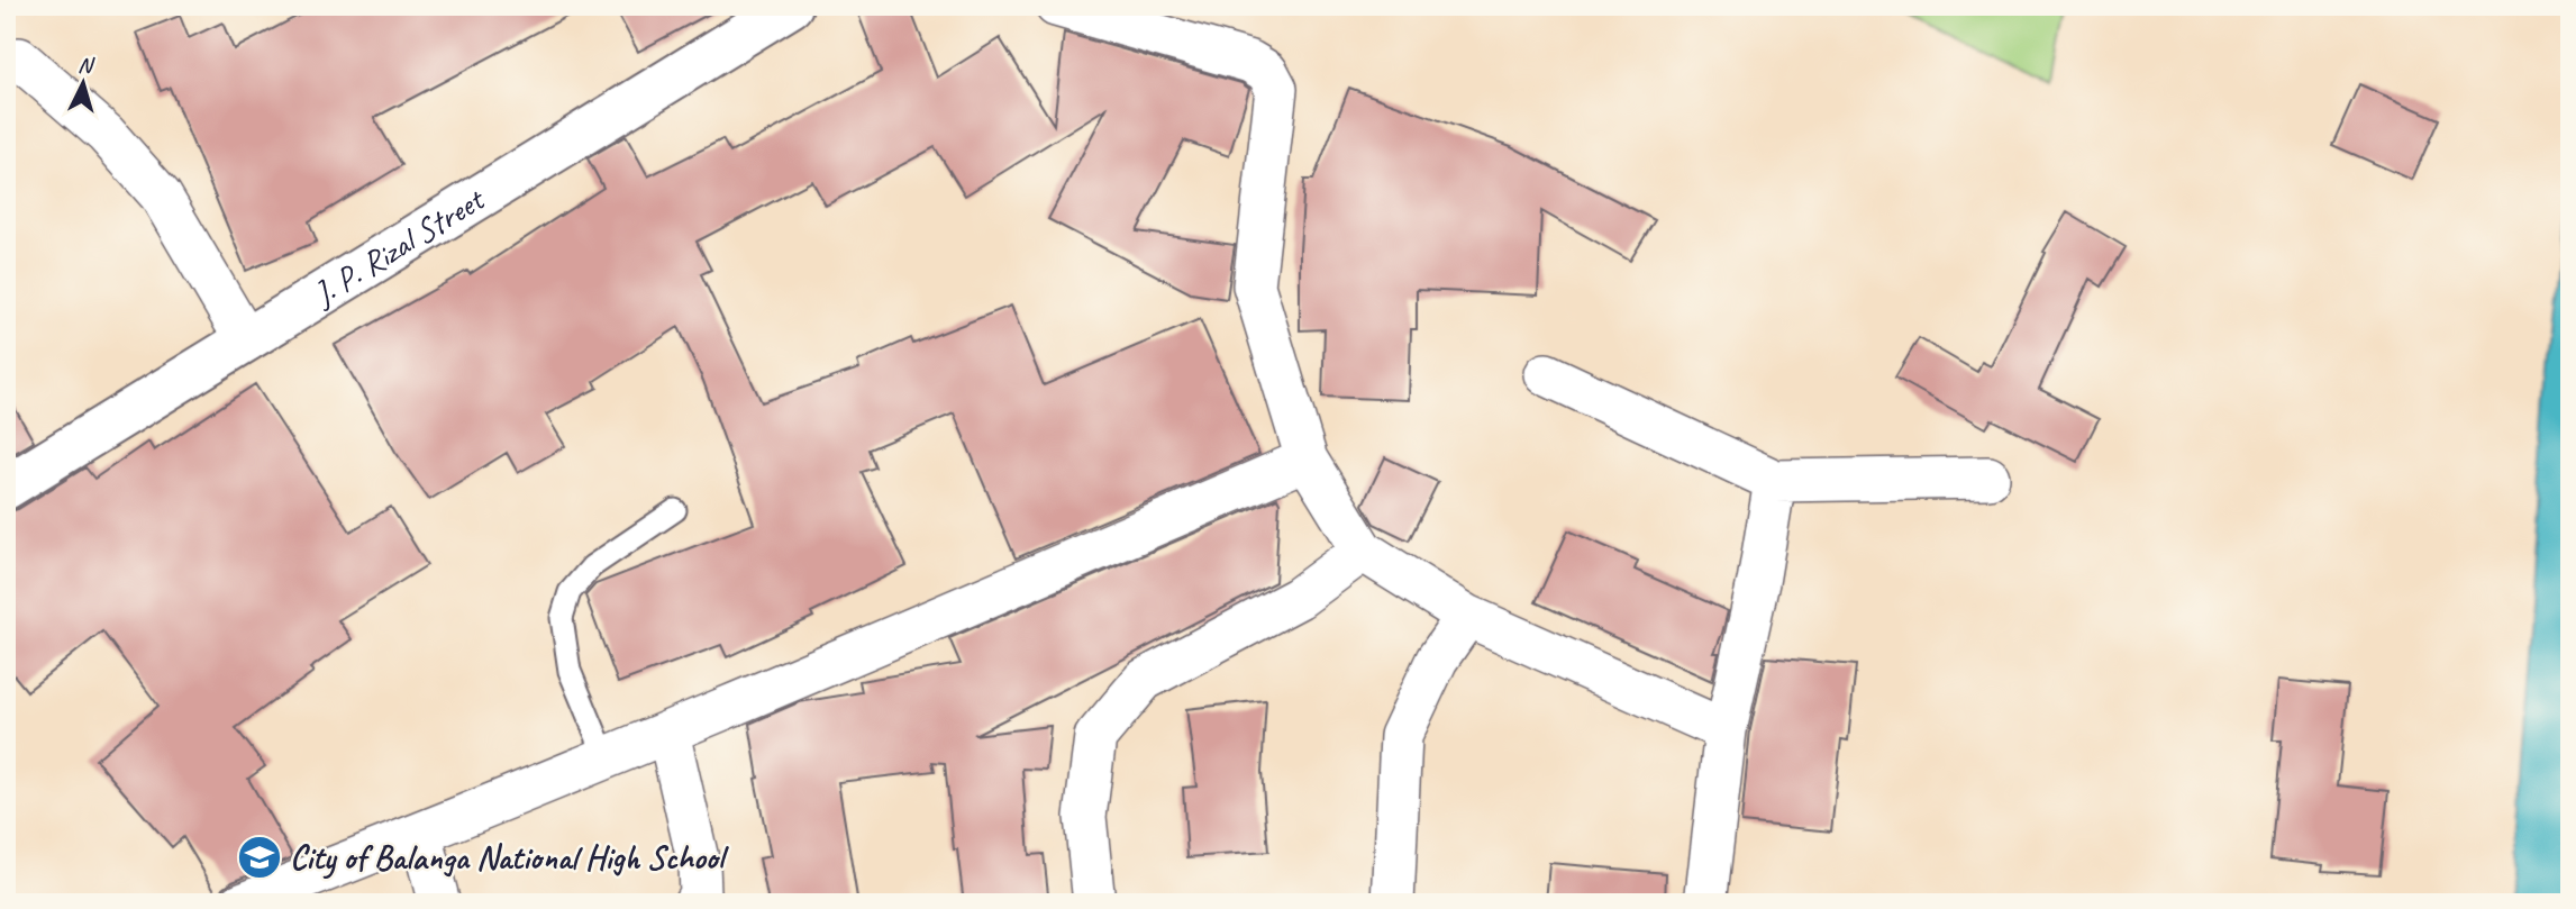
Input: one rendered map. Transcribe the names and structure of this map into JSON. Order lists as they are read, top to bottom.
{
  "streets": {
    "street": ["J. P. Rizal Street"]
  },
  "places": {
    "school or university": ["City of Balanga National High School"]
  },
  "north": "top"
}
